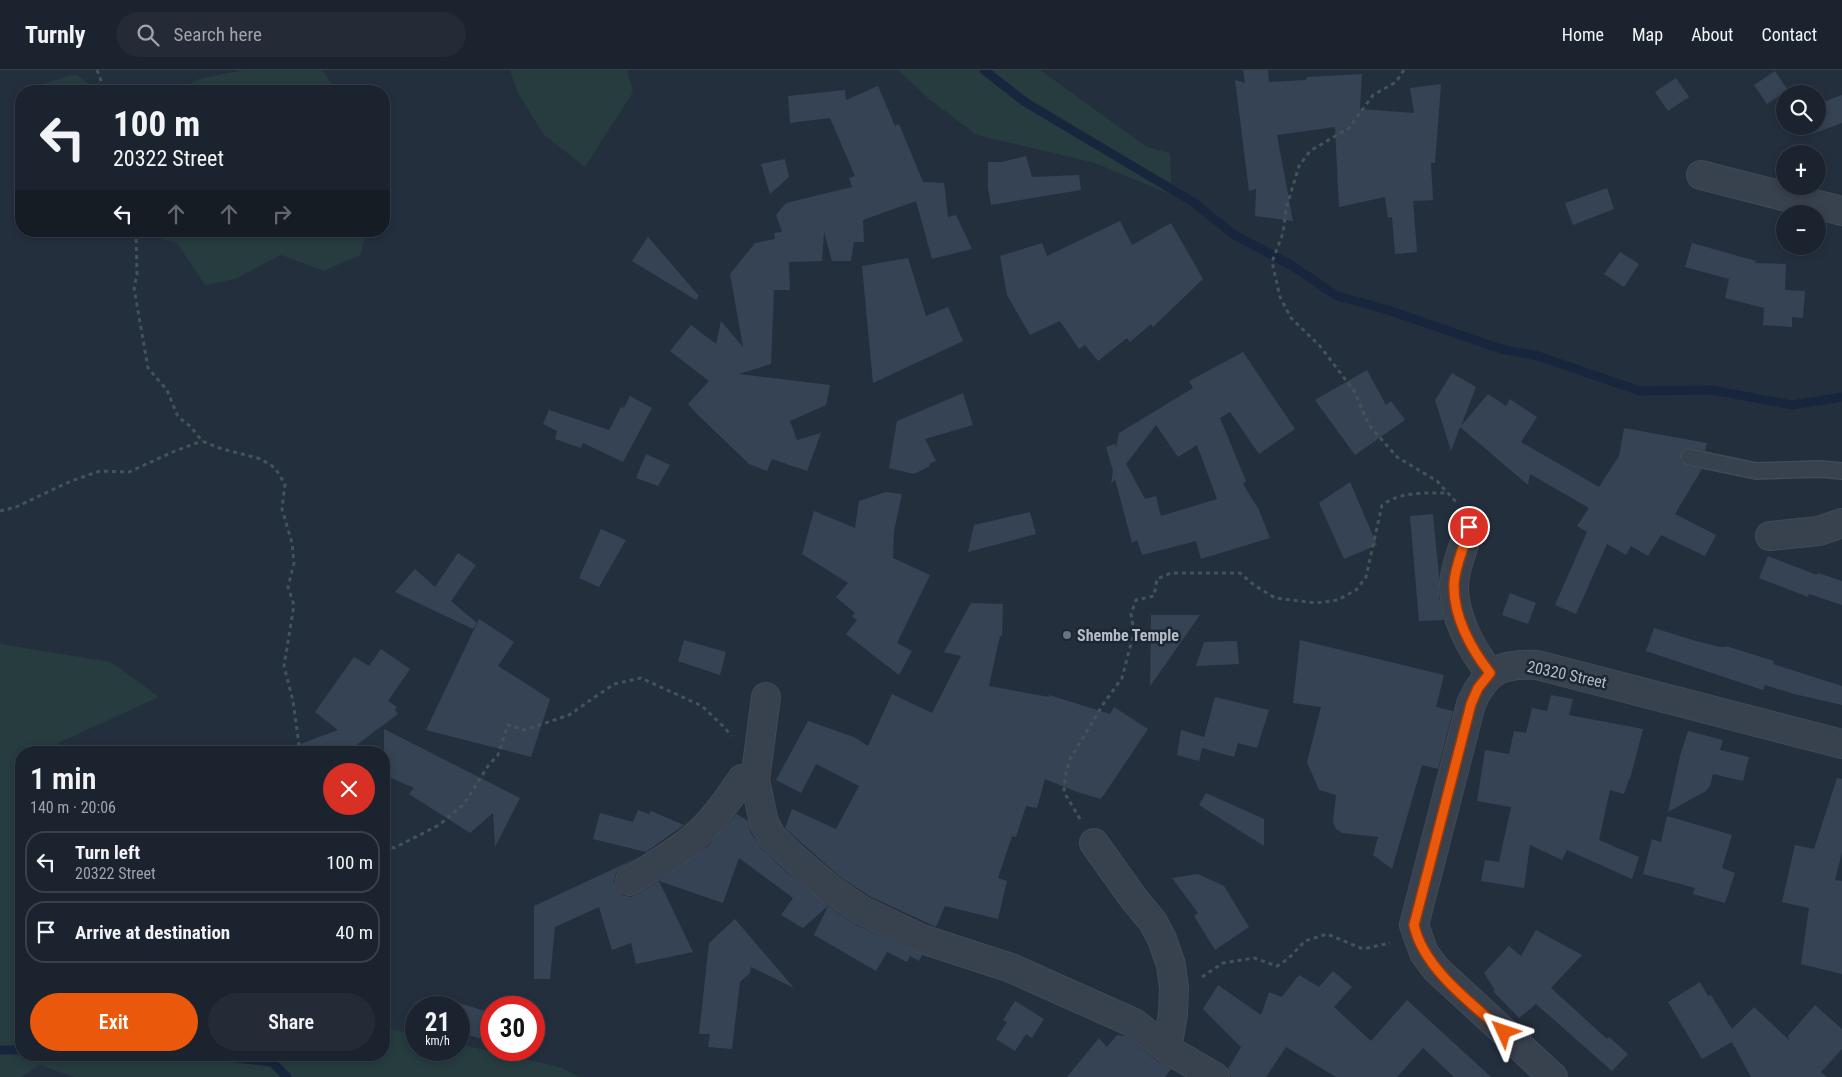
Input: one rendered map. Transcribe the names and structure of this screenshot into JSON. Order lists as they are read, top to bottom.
{
  "streets": {
    "street": ["20320 Street"]
  },
  "places": ["Shembe Temple"],
  "page": {
    "header": "Turnly",
    "search": "Search here",
    "nav": [
      "Home",
      "Map",
      "About",
      "Contact"
    ],
    "map_buttons": ["+", "−"],
    "turn": ["100 m", "20322 Street"],
    "heading": ["1 min", "140 m · 20:06"],
    "list": [
      {
        "name": "Turn left",
        "note": "20322 Street",
        "value": "100 m"
      },
      {
        "name": "Arrive at destination",
        "value": "40 m"
      }
    ],
    "buttons": ["Exit", "Share"],
    "speed": "21 km/h",
    "limit": "30"
  }
}
